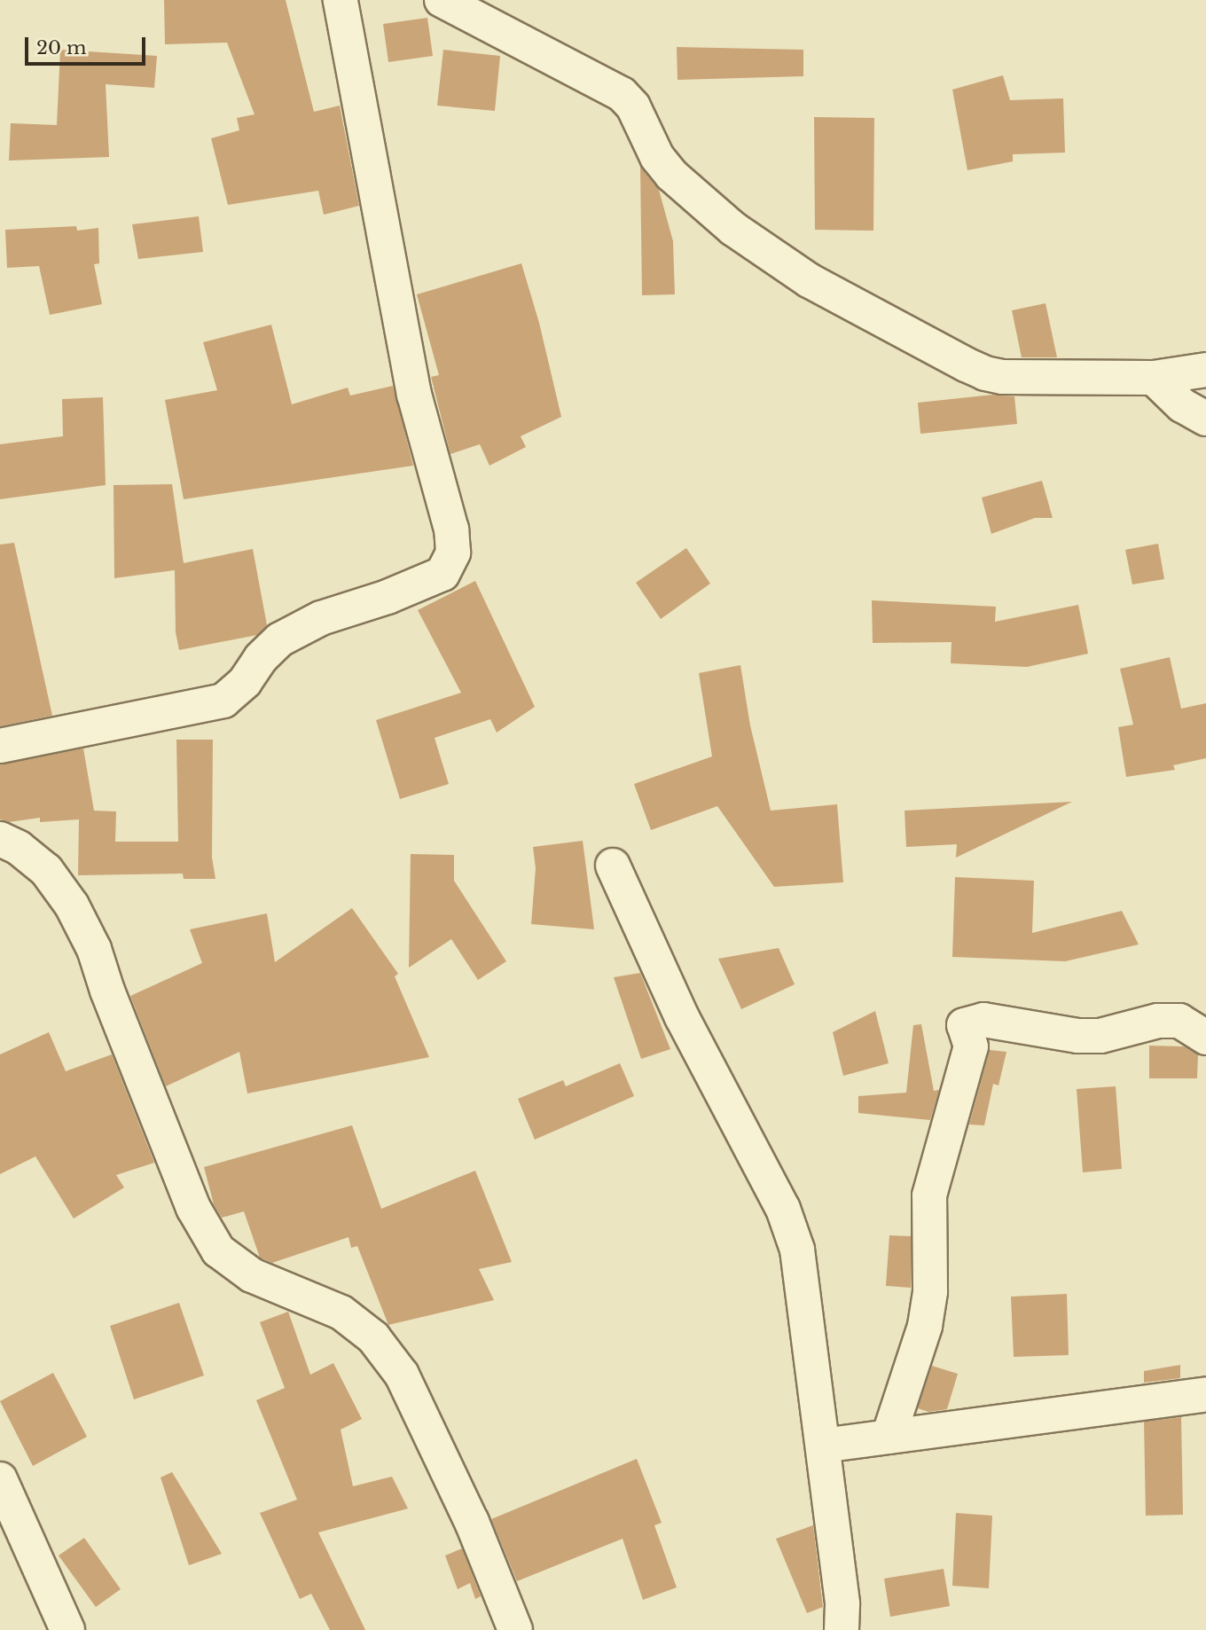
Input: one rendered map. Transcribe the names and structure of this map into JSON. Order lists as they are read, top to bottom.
{
  "scale_bar": "20 m"
}
